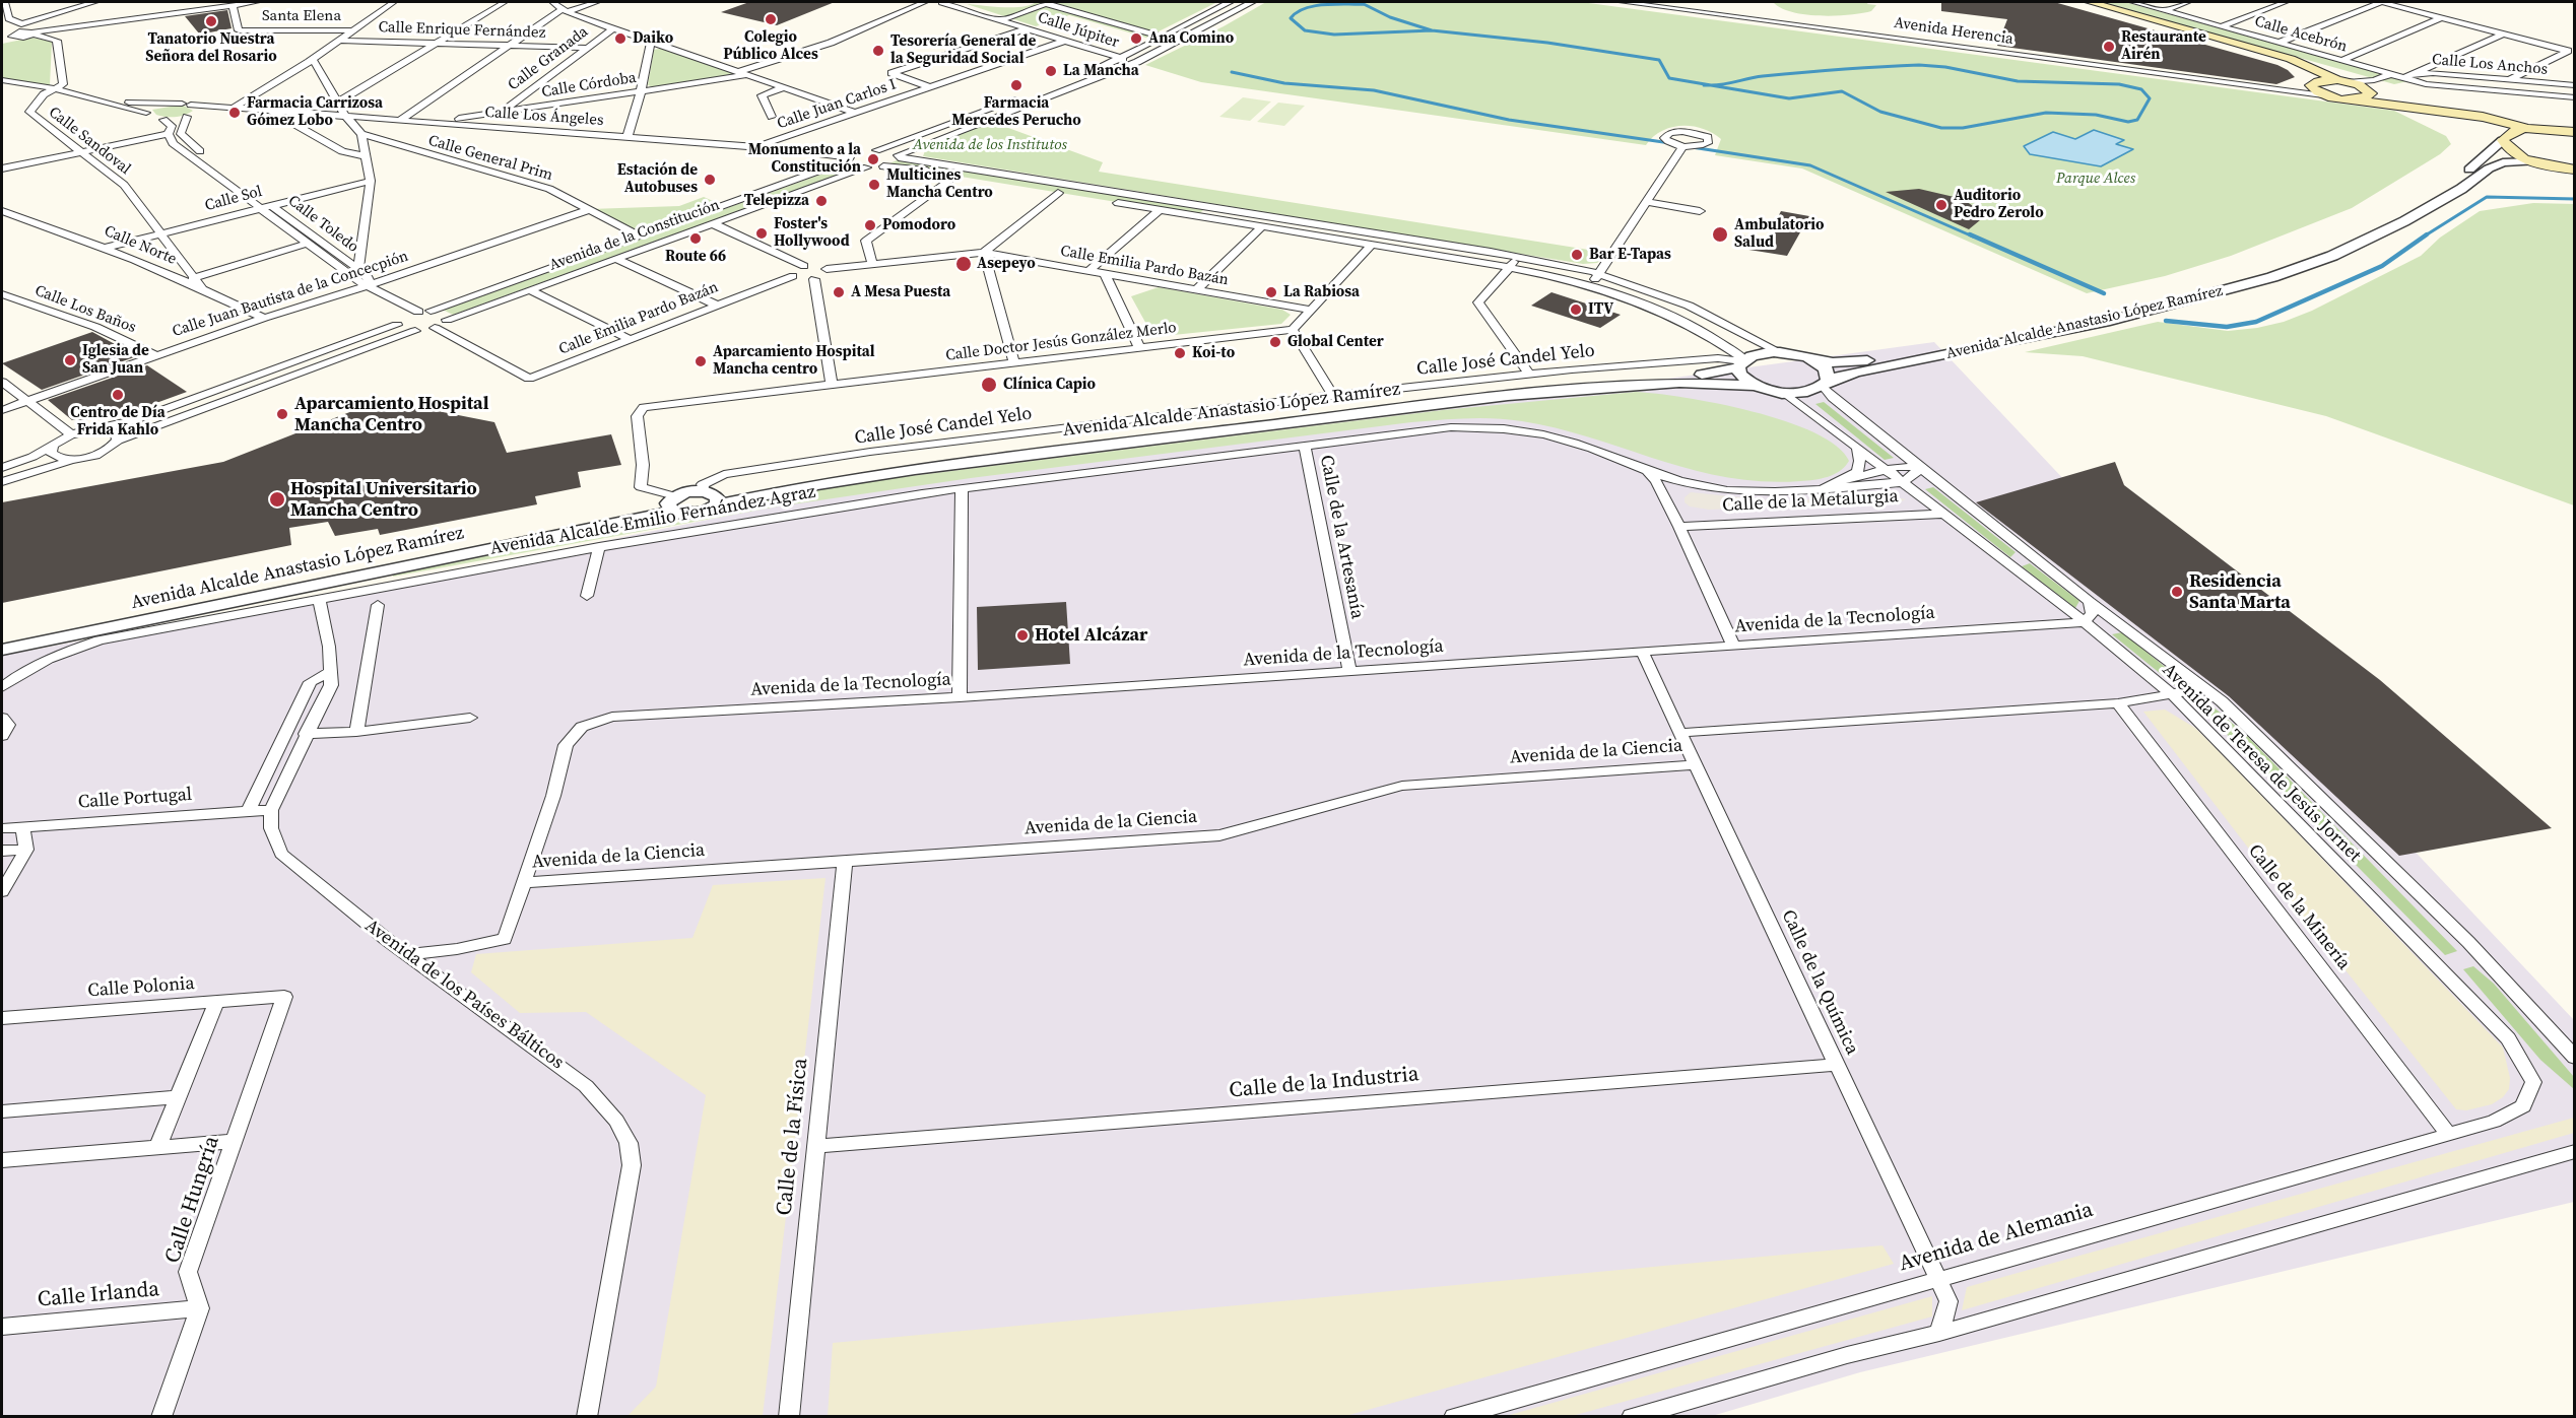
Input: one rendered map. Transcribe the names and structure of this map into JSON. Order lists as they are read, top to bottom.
{
  "streets": {
    "street": [
      "Santa Elena",
      "Calle Enrique Fernández",
      "Calle Júpiter",
      "Avenida Herencia",
      "Calle Acebrón",
      "Calle Granada",
      "Calle Los Anchos",
      "Calle Córdoba",
      "Calle Juan Carlos I",
      "Calle Los Ángeles",
      "Calle Sandoval",
      "Calle General Prim",
      "Calle Sol",
      "Calle Toledo",
      "Avenida de la Constitución",
      "Calle Norte",
      "Calle Emilia Pardo Bazán",
      "Calle Juan Bautista de la Concecpión",
      "Calle Los Baños",
      "Avenida Alcalde Anastasio López Ramírez",
      "Calle Doctor Jesús González Merlo",
      "Calle José Candel Yelo",
      "Calle de la Metalurgia",
      "Avenida Alcalde Emilio Fernández Agraz",
      "Calle de la Artesanía",
      "Avenida de la Tecnología",
      "Avenida de la Ciencia",
      "Avenida de Teresa de Jesús Jornet",
      "Calle Portugal",
      "Calle de la Minería",
      "Calle de la Química",
      "Calle Polonia",
      "Avenida de los Países Bálticos",
      "Calle de la Industria",
      "Calle de la Física",
      "Calle Hungría",
      "Avenida de Alemania",
      "Calle Irlanda"
    ]
  },
  "crossings": [
    ["Calle Enrique Fernández", "Calle Granada"],
    ["Calle Júpiter", "Calle Juan Carlos I"],
    ["Calle Acebrón", "Calle Los Anchos"],
    ["Calle Granada", "Calle Córdoba"],
    ["Calle Córdoba", "Calle Los Ángeles"],
    ["Calle Juan Carlos I", "Calle Los Ángeles"],
    ["Calle Los Ángeles", "Calle Sandoval"],
    ["Calle Los Ángeles", "Calle Toledo"],
    ["Calle Los Ángeles", "Avenida de la Constitución"],
    ["Calle Sandoval", "Calle Sol"],
    ["Calle Sandoval", "Calle Norte"],
    ["Calle General Prim", "Avenida de la Constitución"],
    ["Calle General Prim", "Calle Juan Bautista de la Concecpión"],
    ["Calle Sol", "Calle Toledo"],
    ["Calle Sol", "Calle Norte"],
    ["Calle Toledo", "Avenida de la Constitución"],
    ["Calle Toledo", "Calle Juan Bautista de la Concecpión"],
    ["Avenida de la Constitución", "Calle Emilia Pardo Bazán"],
    ["Calle Norte", "Calle Juan Bautista de la Concecpión"],
    ["Calle Juan Bautista de la Concecpión", "Calle Los Baños"],
    ["Avenida Alcalde Anastasio López Ramírez", "Calle Doctor Jesús González Merlo"],
    ["Avenida Alcalde Anastasio López Ramírez", "Calle José Candel Yelo"],
    ["Avenida Alcalde Anastasio López Ramírez", "Avenida de Teresa de Jesús Jornet"],
    ["Calle de la Metalurgia", "Avenida de Teresa de Jesús Jornet"],
    ["Avenida Alcalde Emilio Fernández Agraz", "Calle de la Artesanía"],
    ["Avenida Alcalde Emilio Fernández Agraz", "Avenida de Teresa de Jesús Jornet"],
    ["Calle de la Artesanía", "Avenida de la Tecnología"],
    ["Avenida de la Tecnología", "Avenida de la Ciencia"],
    ["Avenida de la Tecnología", "Avenida de Teresa de Jesús Jornet"],
    ["Avenida de la Tecnología", "Calle de la Química"],
    ["Avenida de la Ciencia", "Avenida de Teresa de Jesús Jornet"],
    ["Avenida de la Ciencia", "Calle de la Minería"],
    ["Avenida de la Ciencia", "Calle de la Química"],
    ["Avenida de la Ciencia", "Calle de la Física"],
    ["Avenida de Teresa de Jesús Jornet", "Avenida de Alemania"],
    ["Calle Portugal", "Avenida de los Países Bálticos"],
    ["Calle de la Minería", "Avenida de Alemania"],
    ["Calle de la Química", "Calle de la Industria"],
    ["Calle de la Química", "Avenida de Alemania"],
    ["Calle Polonia", "Calle Hungría"],
    ["Calle de la Industria", "Calle de la Física"],
    ["Calle Hungría", "Calle Irlanda"]
  ],
  "parks": ["Avenida de los Institutos", "Parque Alces"],
  "places": [
    "Colegio Público Alces",
    "Tanatorio Nuestra Señora del Rosario",
    "Daiko",
    "Ana Comino",
    "Restaurante Airén",
    "Tesorería General de la Seguridad Social",
    "La Mancha",
    "Farmacia Mercedes Perucho",
    "Farmacia Carrizosa Gómez Lobo",
    "Monumento a la Constitución",
    "Estación de Autobuses",
    "Multicines Mancha Centro",
    "Telepizza",
    "Auditorio Pedro Zerolo",
    "Pomodoro",
    "Foster's Hollywood",
    "Ambulatorio Salud",
    "Route 66",
    "Bar E-Tapas",
    "Asepeyo",
    "A Mesa Puesta",
    "La Rabiosa",
    "ITV",
    "Global Center",
    "Koi-to",
    "Iglesia de San Juan",
    "Aparcamiento Hospital Mancha centro",
    "Clínica Capio",
    "Centro de Día Frida Kahlo",
    "Aparcamiento Hospital Mancha Centro",
    "Hospital Universitario Mancha Centro",
    "Residencia Santa Marta",
    "Hotel Alcázar"
  ]
}
